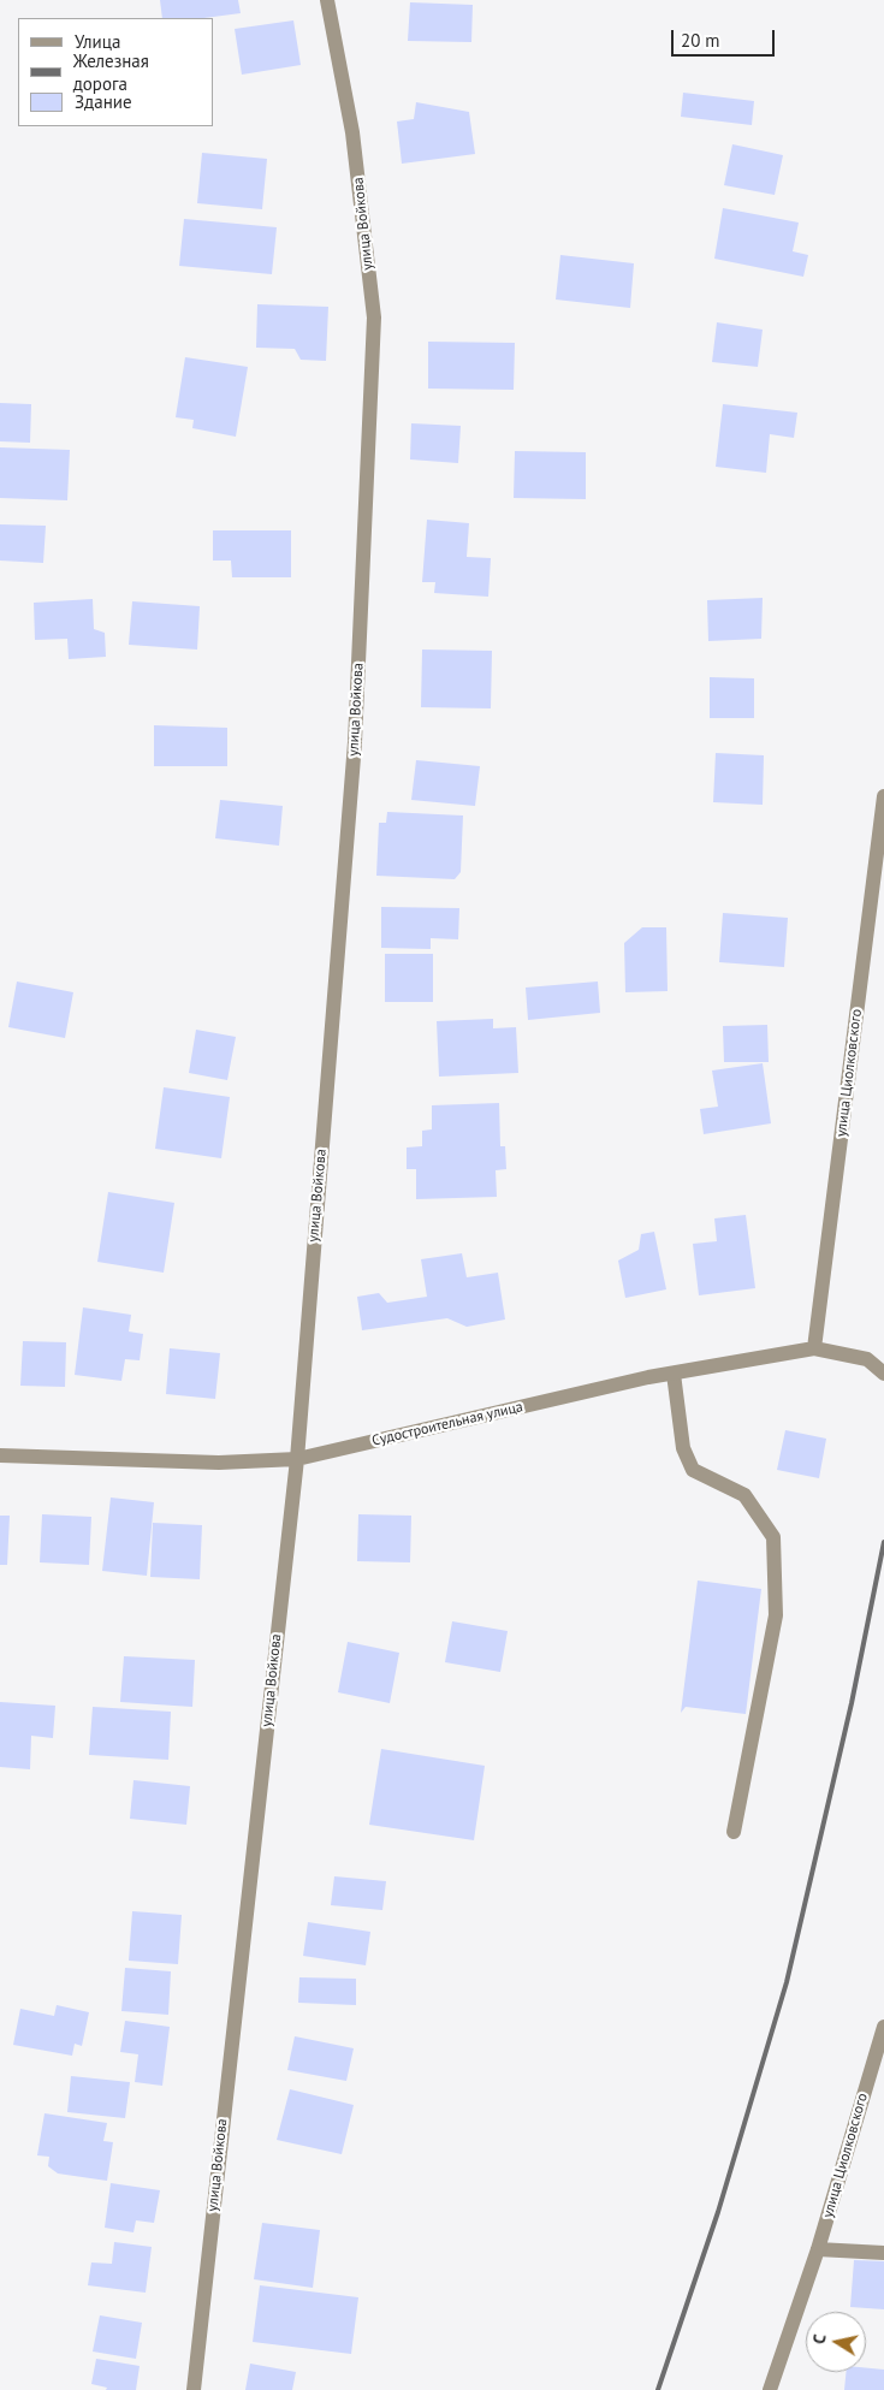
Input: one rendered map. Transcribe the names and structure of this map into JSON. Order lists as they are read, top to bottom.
{
  "streets": {
    "street": ["улица Войкова", "улица Циолковского", "Судостроительная улица"]
  },
  "crossings": [
    ["улица Войкова", "Судостроительная улица"],
    ["улица Циолковского", "Судостроительная улица"]
  ],
  "legend": ["Улица", "Железная дорога", "Здание"],
  "scale_bar": "20 m",
  "north": "left"
}
